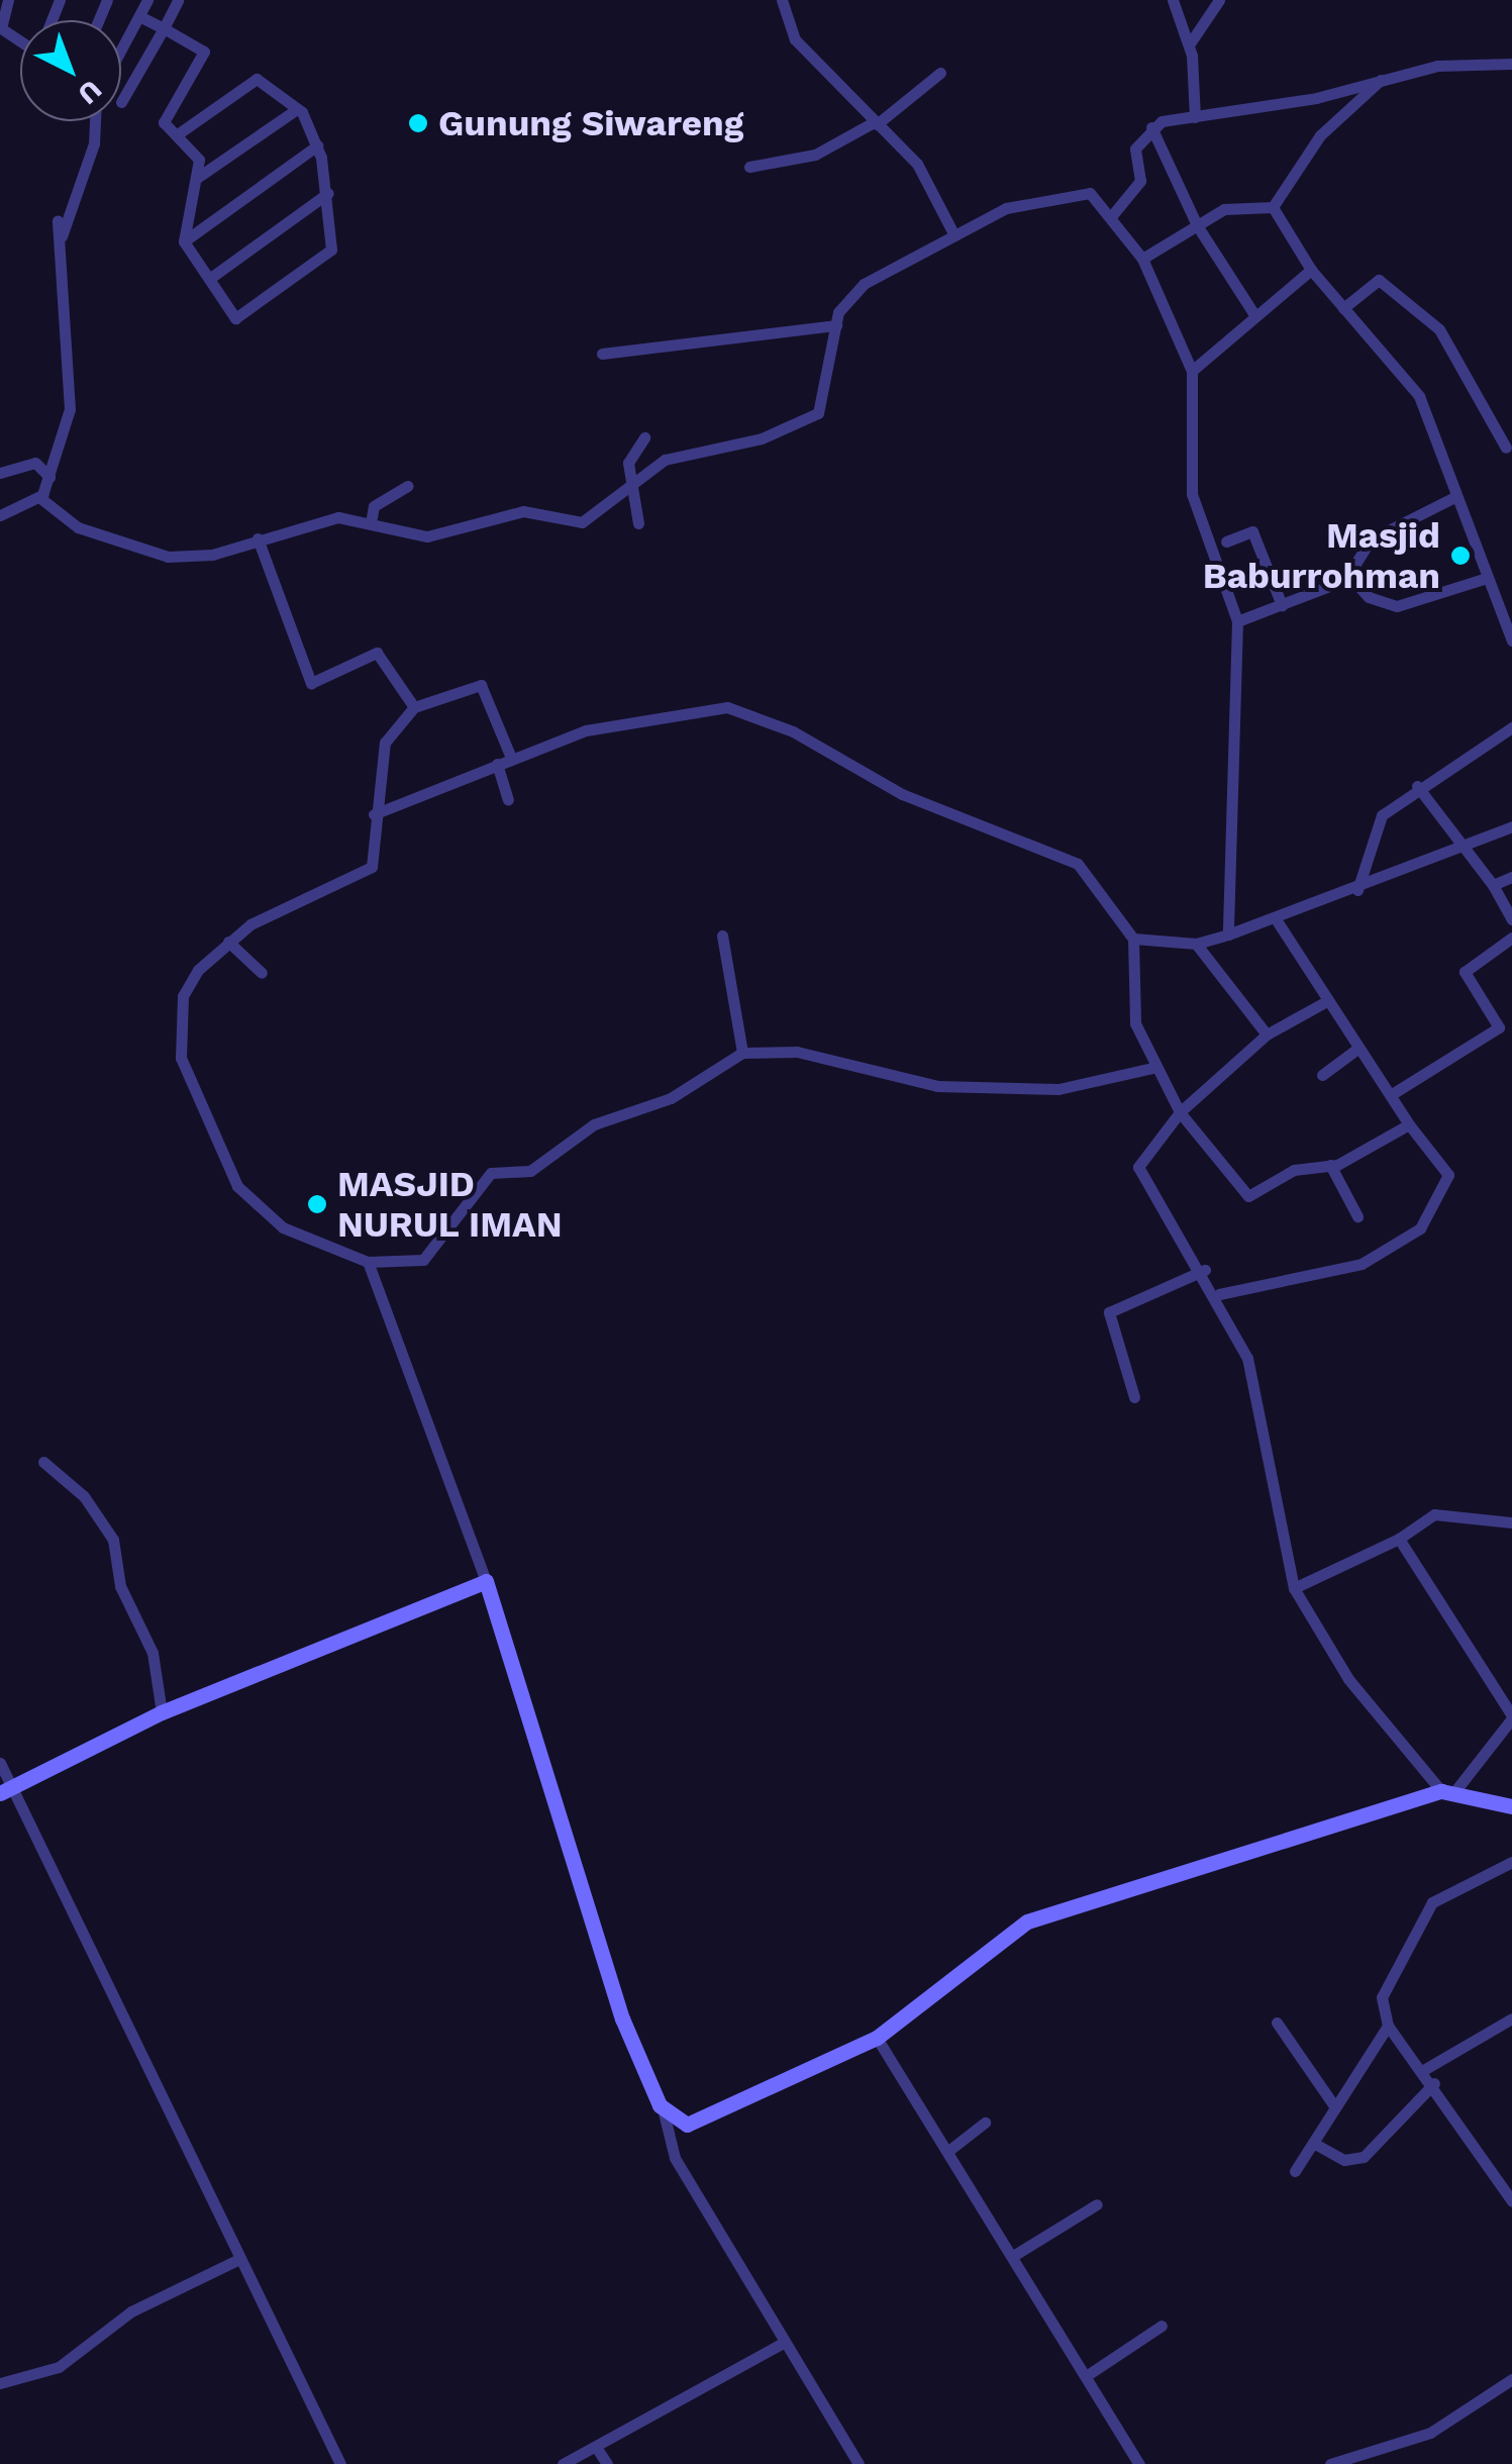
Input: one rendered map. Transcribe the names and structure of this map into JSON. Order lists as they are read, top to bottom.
{
  "places": ["Gunung Siwareng", "Masjid Baburrohman", "MASJID NURUL IMAN"],
  "north": "bottom right"
}
